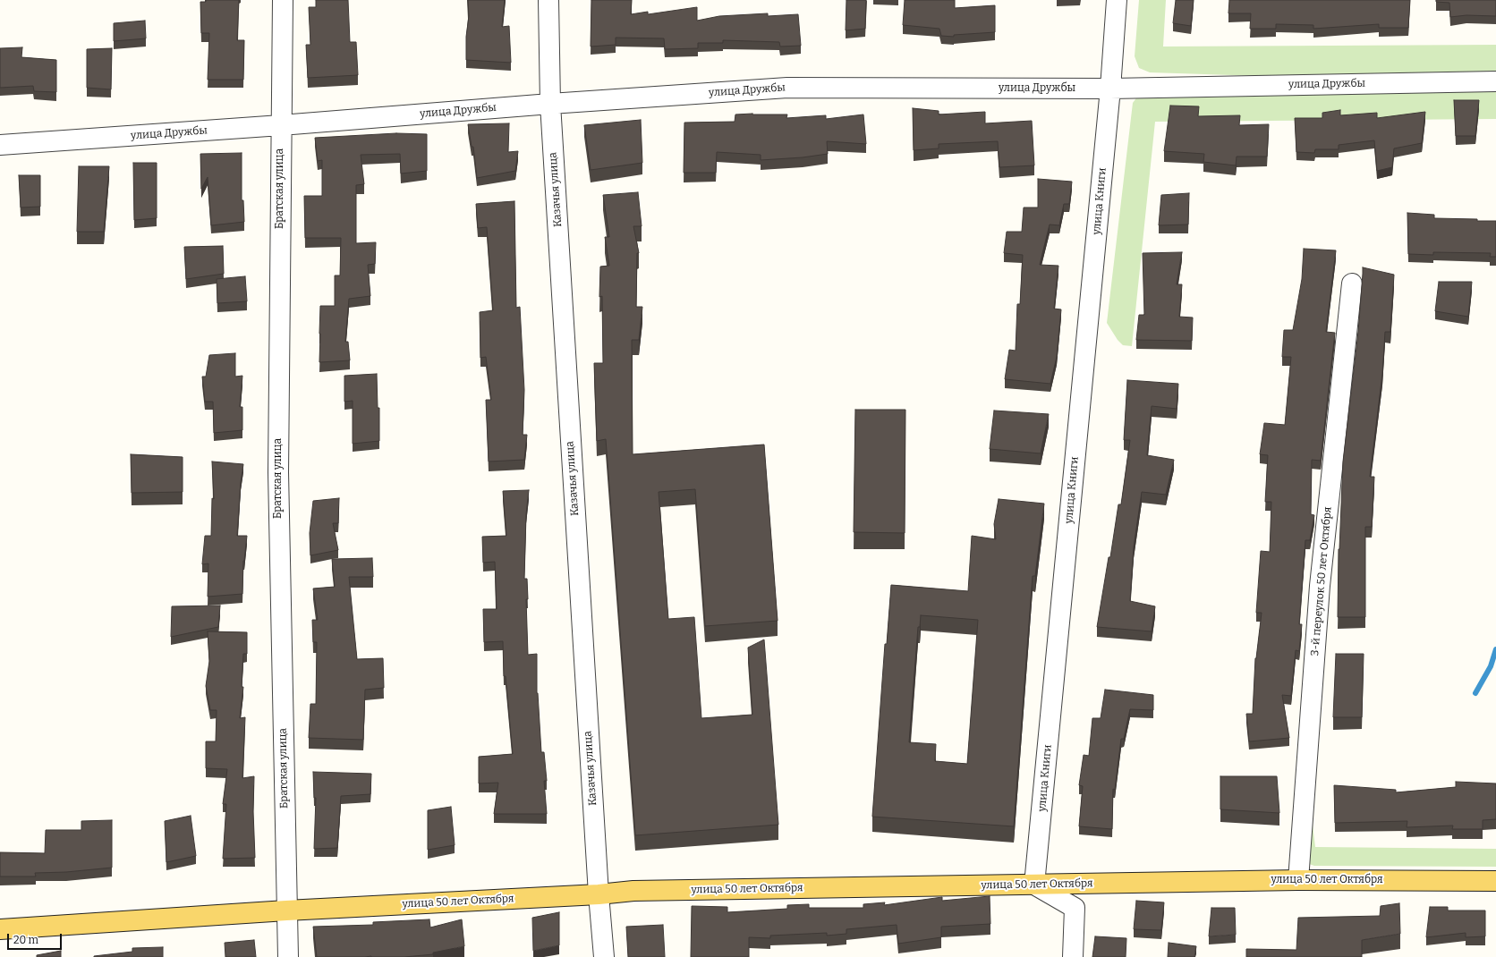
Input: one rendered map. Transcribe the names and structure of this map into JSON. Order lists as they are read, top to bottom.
{
  "streets": {
    "main road": ["улица 50 лет Октября"],
    "street": [
      "улица Дружбы",
      "Братская улица",
      "Казачья улица",
      "улица Книги",
      "3-й переулок 50 лет Октября"
    ]
  },
  "crossings": [
    ["улица Дружбы", "Братская улица"],
    ["улица Дружбы", "Казачья улица"],
    ["улица Дружбы", "улица Книги"],
    ["Братская улица", "улица 50 лет Октября"],
    ["Казачья улица", "улица 50 лет Октября"],
    ["улица Книги", "улица 50 лет Октября"],
    ["3-й переулок 50 лет Октября", "улица 50 лет Октября"]
  ],
  "scale_bar": "20 m"
}
